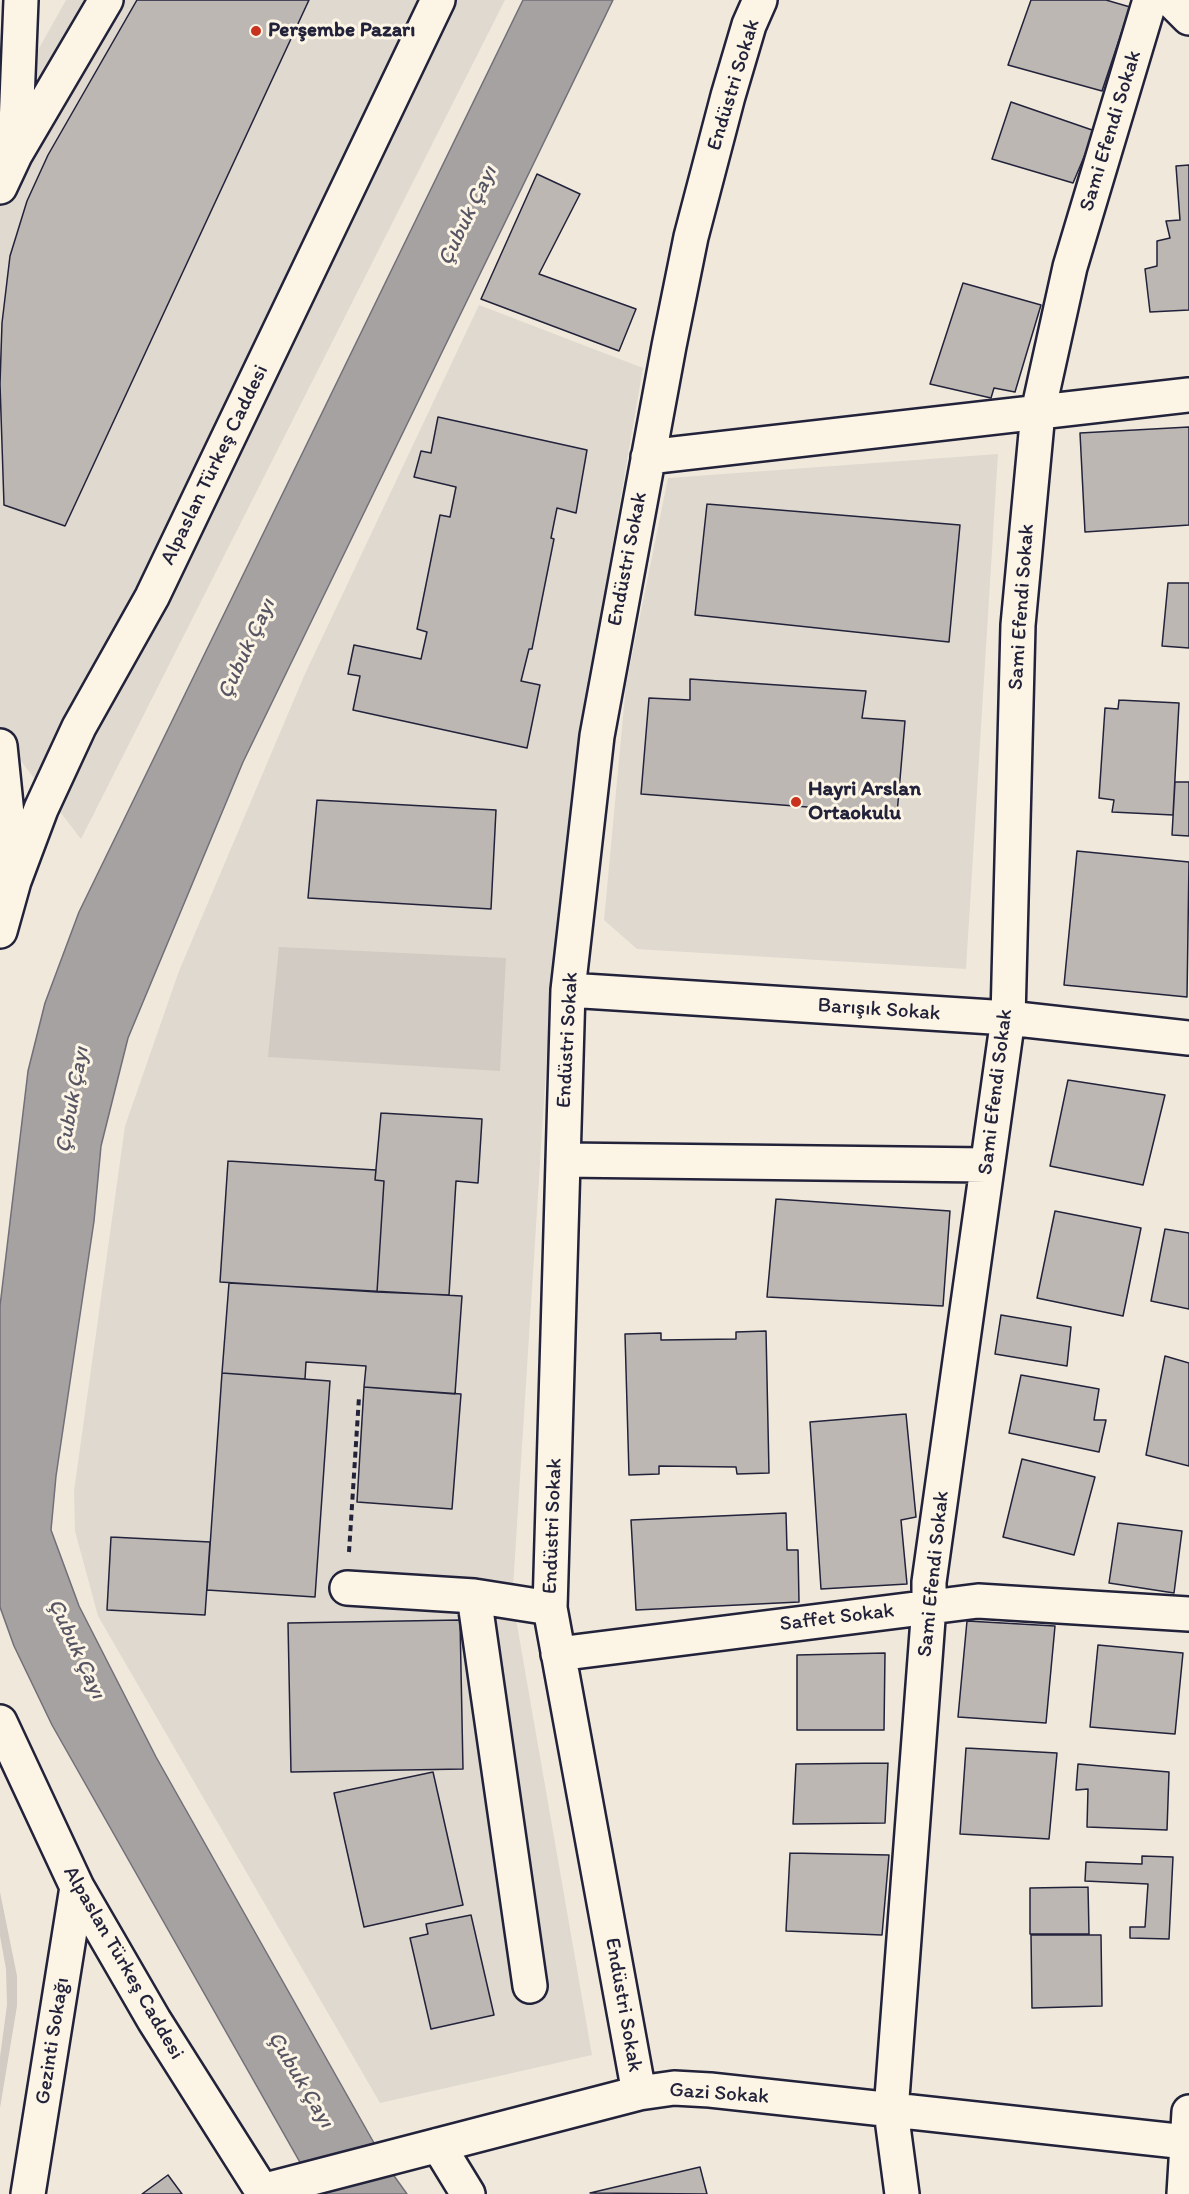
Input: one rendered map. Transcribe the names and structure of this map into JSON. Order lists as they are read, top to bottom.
{
  "streets": {
    "street": [
      "Endüstri Sokak",
      "Sami Efendi Sokak",
      "Alpaslan Türkeş Caddesi",
      "Barışık Sokak",
      "Saffet Sokak",
      "Gezinti Sokağı",
      "Gazi Sokak"
    ]
  },
  "crossings": [
    ["Endüstri Sokak", "Barışık Sokak"],
    ["Endüstri Sokak", "Saffet Sokak"],
    ["Endüstri Sokak", "Gazi Sokak"],
    ["Sami Efendi Sokak", "Barışık Sokak"],
    ["Sami Efendi Sokak", "Saffet Sokak"],
    ["Sami Efendi Sokak", "Gazi Sokak"],
    ["Alpaslan Türkeş Caddesi", "Gezinti Sokağı"],
    ["Alpaslan Türkeş Caddesi", "Gazi Sokak"]
  ],
  "water": ["Çubuk Çayı"],
  "places": ["Perşembe Pazarı", "Hayri Arslan Ortaokulu"]
}
